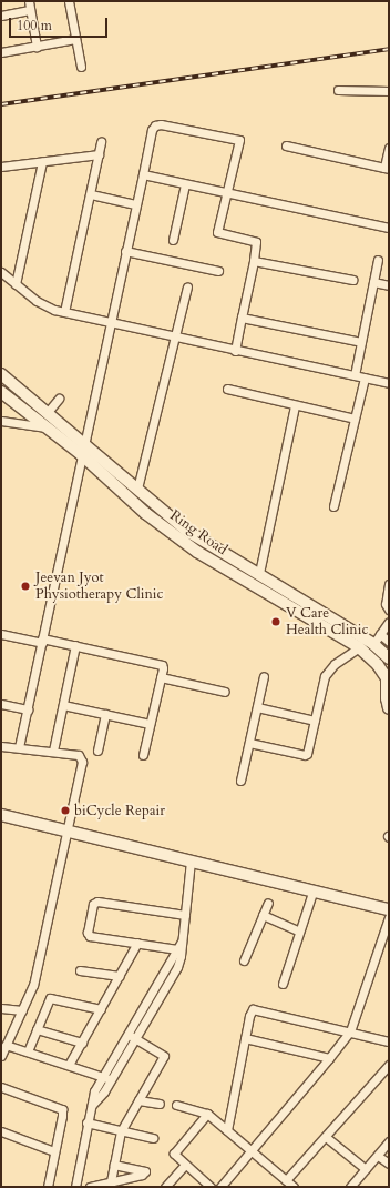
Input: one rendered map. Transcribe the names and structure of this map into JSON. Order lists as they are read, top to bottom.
{
  "streets": {
    "street": ["Ring Road"]
  },
  "places": ["Jeevan Jyot Physiotherapy Clinic", "V Care Health Clinic", "biCycle Repair"],
  "scale_bar": "100 m"
}
